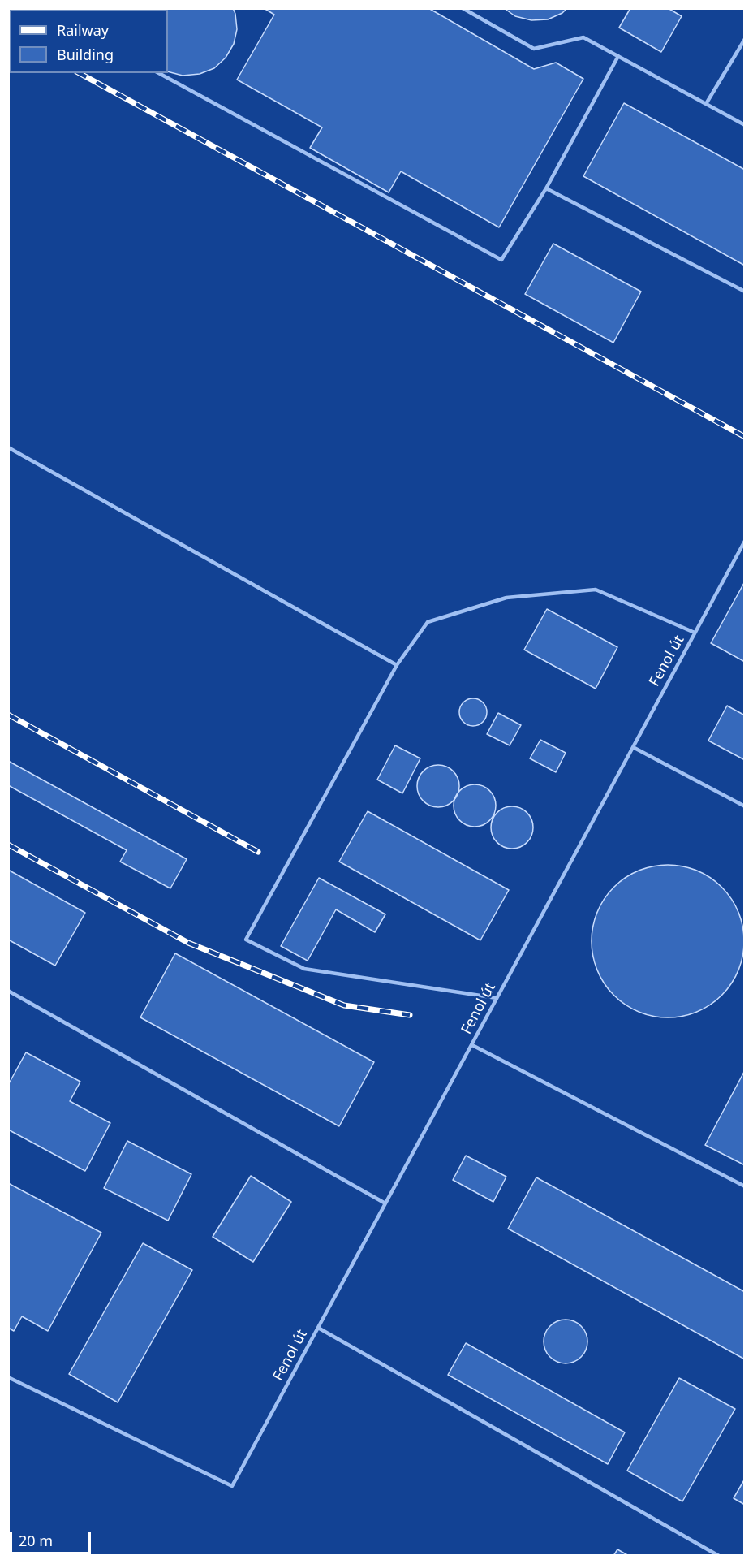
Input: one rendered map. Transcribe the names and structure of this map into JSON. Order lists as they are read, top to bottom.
{
  "streets": {
    "lane": ["Fenol út"]
  },
  "legend": ["Railway", "Building"],
  "scale_bar": "20 m"
}
